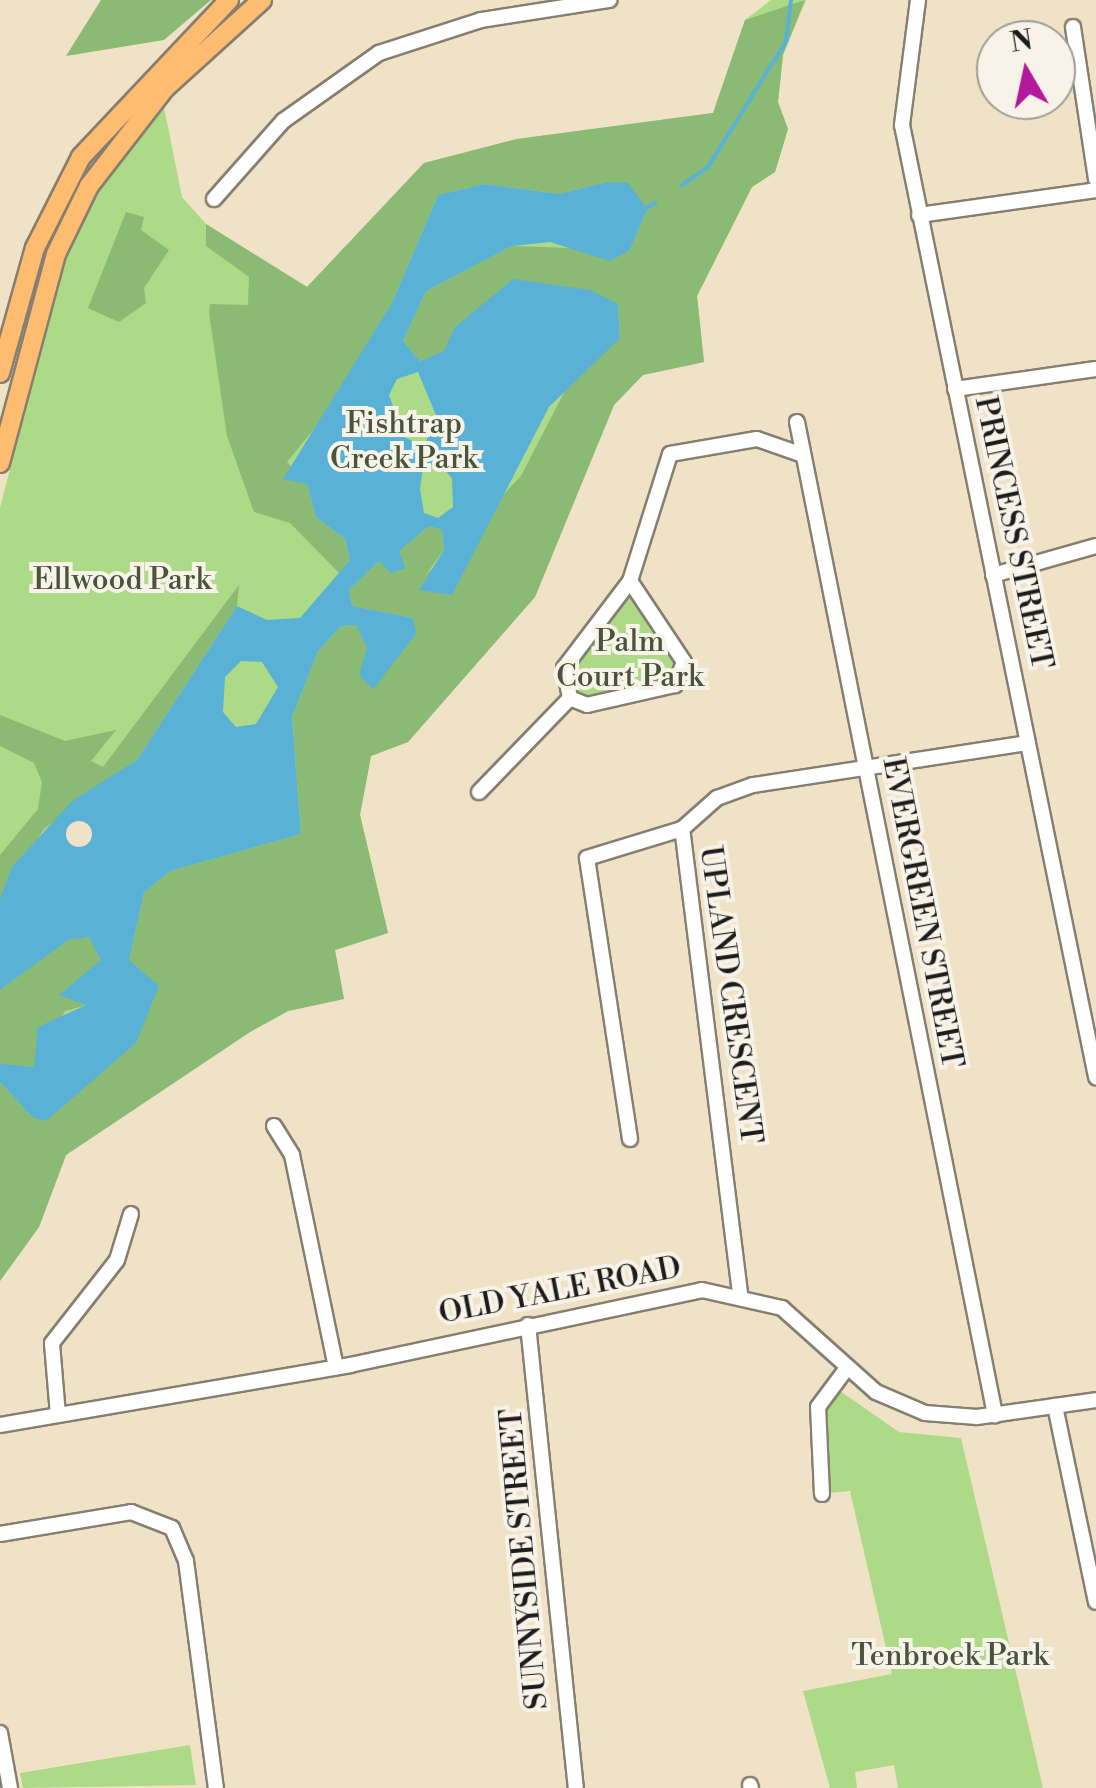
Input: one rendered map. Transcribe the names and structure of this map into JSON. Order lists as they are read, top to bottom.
{
  "streets": {
    "street": [
      "PRINCESS STREET",
      "EVERGREEN STREET",
      "UPLAND CRESCENT",
      "OLD YALE ROAD",
      "SUNNYSIDE STREET"
    ]
  },
  "crossings": [
    ["PRINCESS STREET", "UPLAND CRESCENT"],
    ["EVERGREEN STREET", "UPLAND CRESCENT"],
    ["EVERGREEN STREET", "OLD YALE ROAD"],
    ["UPLAND CRESCENT", "OLD YALE ROAD"],
    ["OLD YALE ROAD", "SUNNYSIDE STREET"]
  ],
  "parks": [
    "Fishtrap Creek Park",
    "Ellwood Park",
    "Palm Court Park",
    "Tenbroek Park"
  ],
  "north": "top"
}
